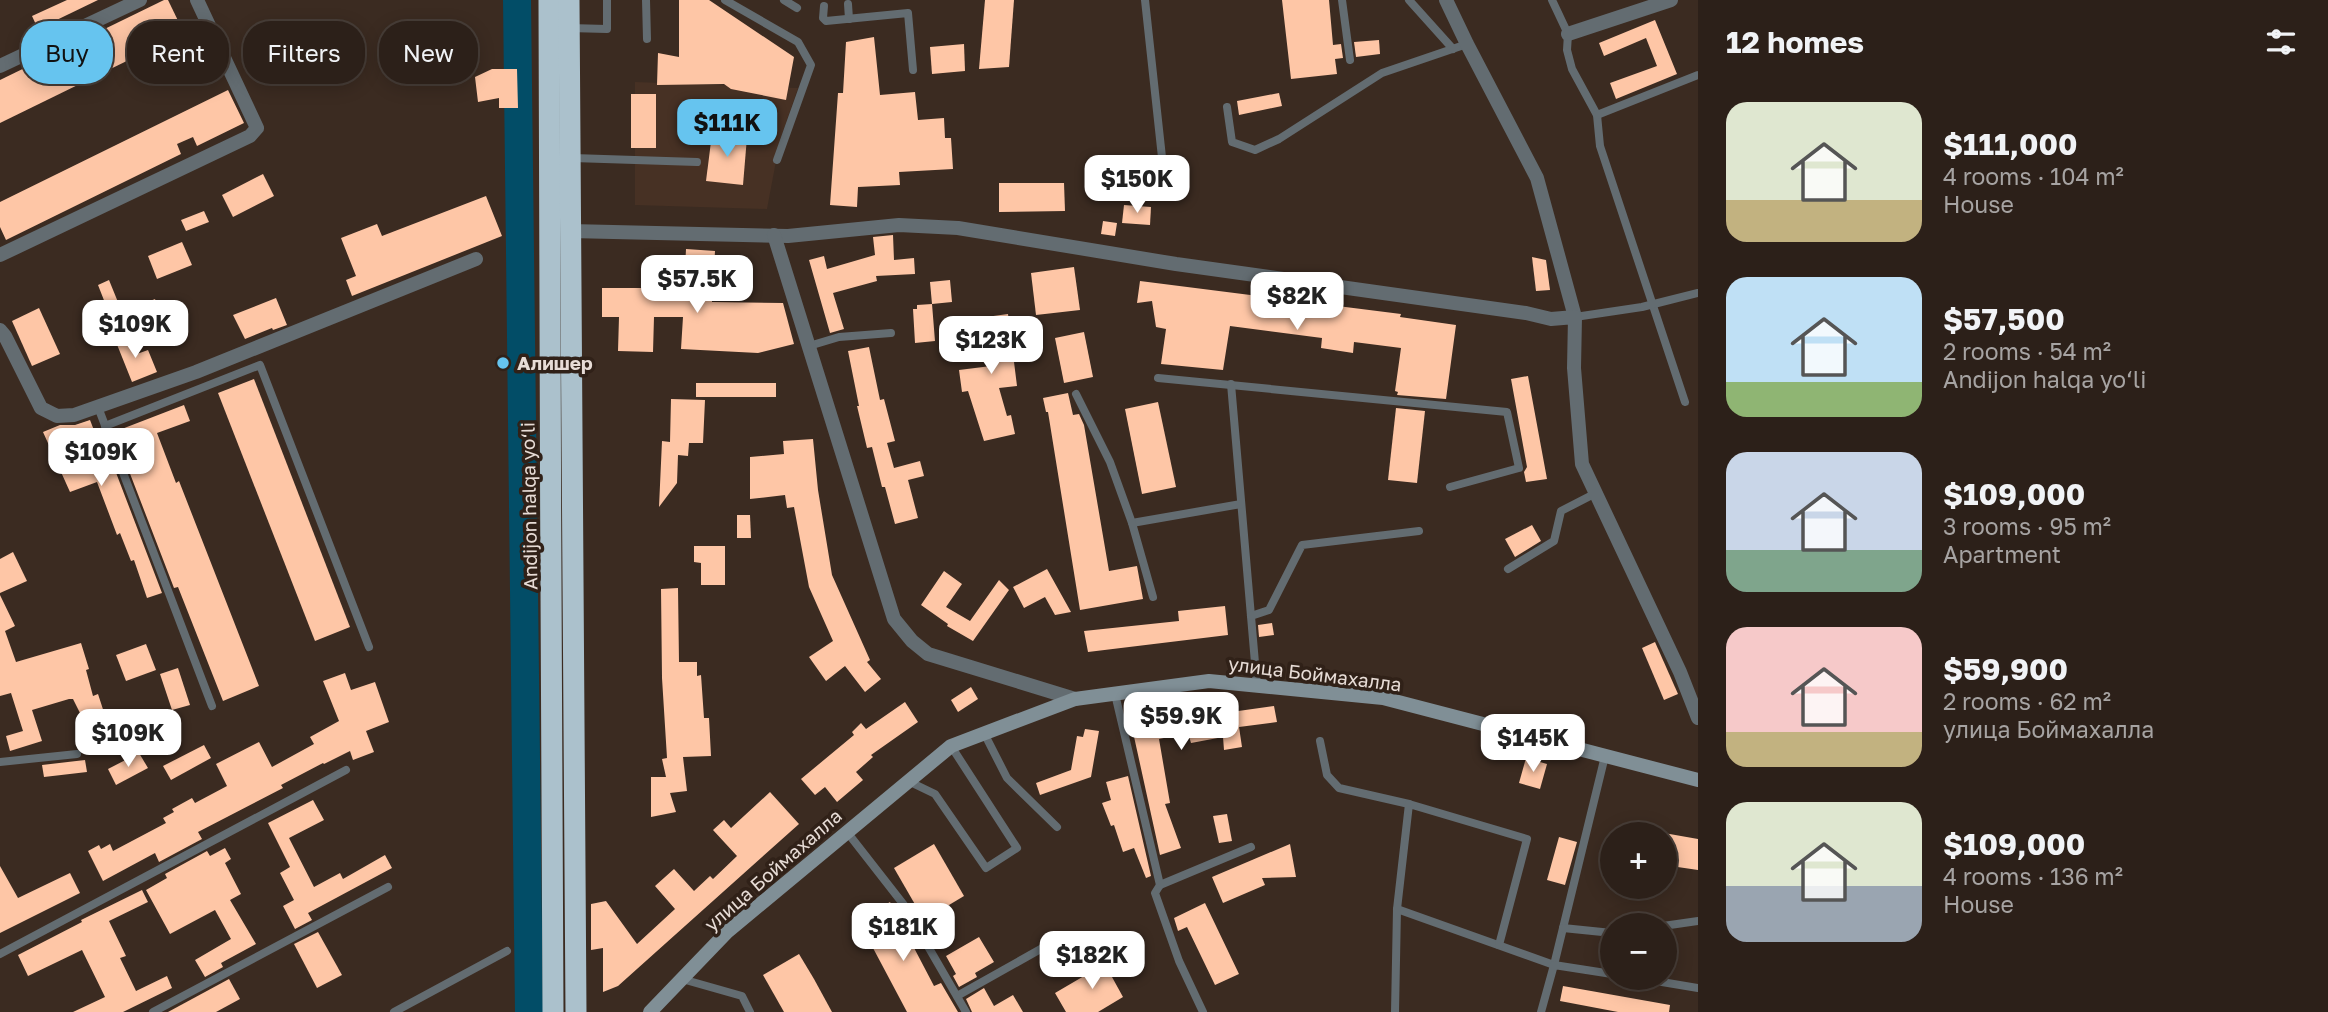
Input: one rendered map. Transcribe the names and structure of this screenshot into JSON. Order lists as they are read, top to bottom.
{
  "streets": {
    "highway": ["Andijon halqa yo‘li"],
    "main road": ["улица Боймахалла"]
  },
  "places": ["Алишер"],
  "page": {
    "heading": "12 homes",
    "chip": [
      "Buy",
      "Rent",
      "Filters",
      "New"
    ],
    "list": [
      {
        "name": "$111,000",
        "note": "4 rooms · 104 m² · House"
      },
      {
        "name": "$57,500",
        "note": "2 rooms · 54 m² · Andijon halqa yo‘li"
      },
      {
        "name": "$109,000",
        "note": "3 rooms · 95 m² · Apartment"
      },
      {
        "name": "$59,900",
        "note": "2 rooms · 62 m² · улица Боймахалла"
      },
      {
        "name": "$109,000",
        "note": "4 rooms · 136 m² · House"
      }
    ],
    "price": [
      "$111K",
      "$150K",
      "$57.5K",
      "$82K",
      "$109K",
      "$123K",
      "$109K",
      "$59.9K",
      "$109K",
      "$145K",
      "$181K",
      "$182K"
    ],
    "map_buttons": ["+", "−"]
  }
}
